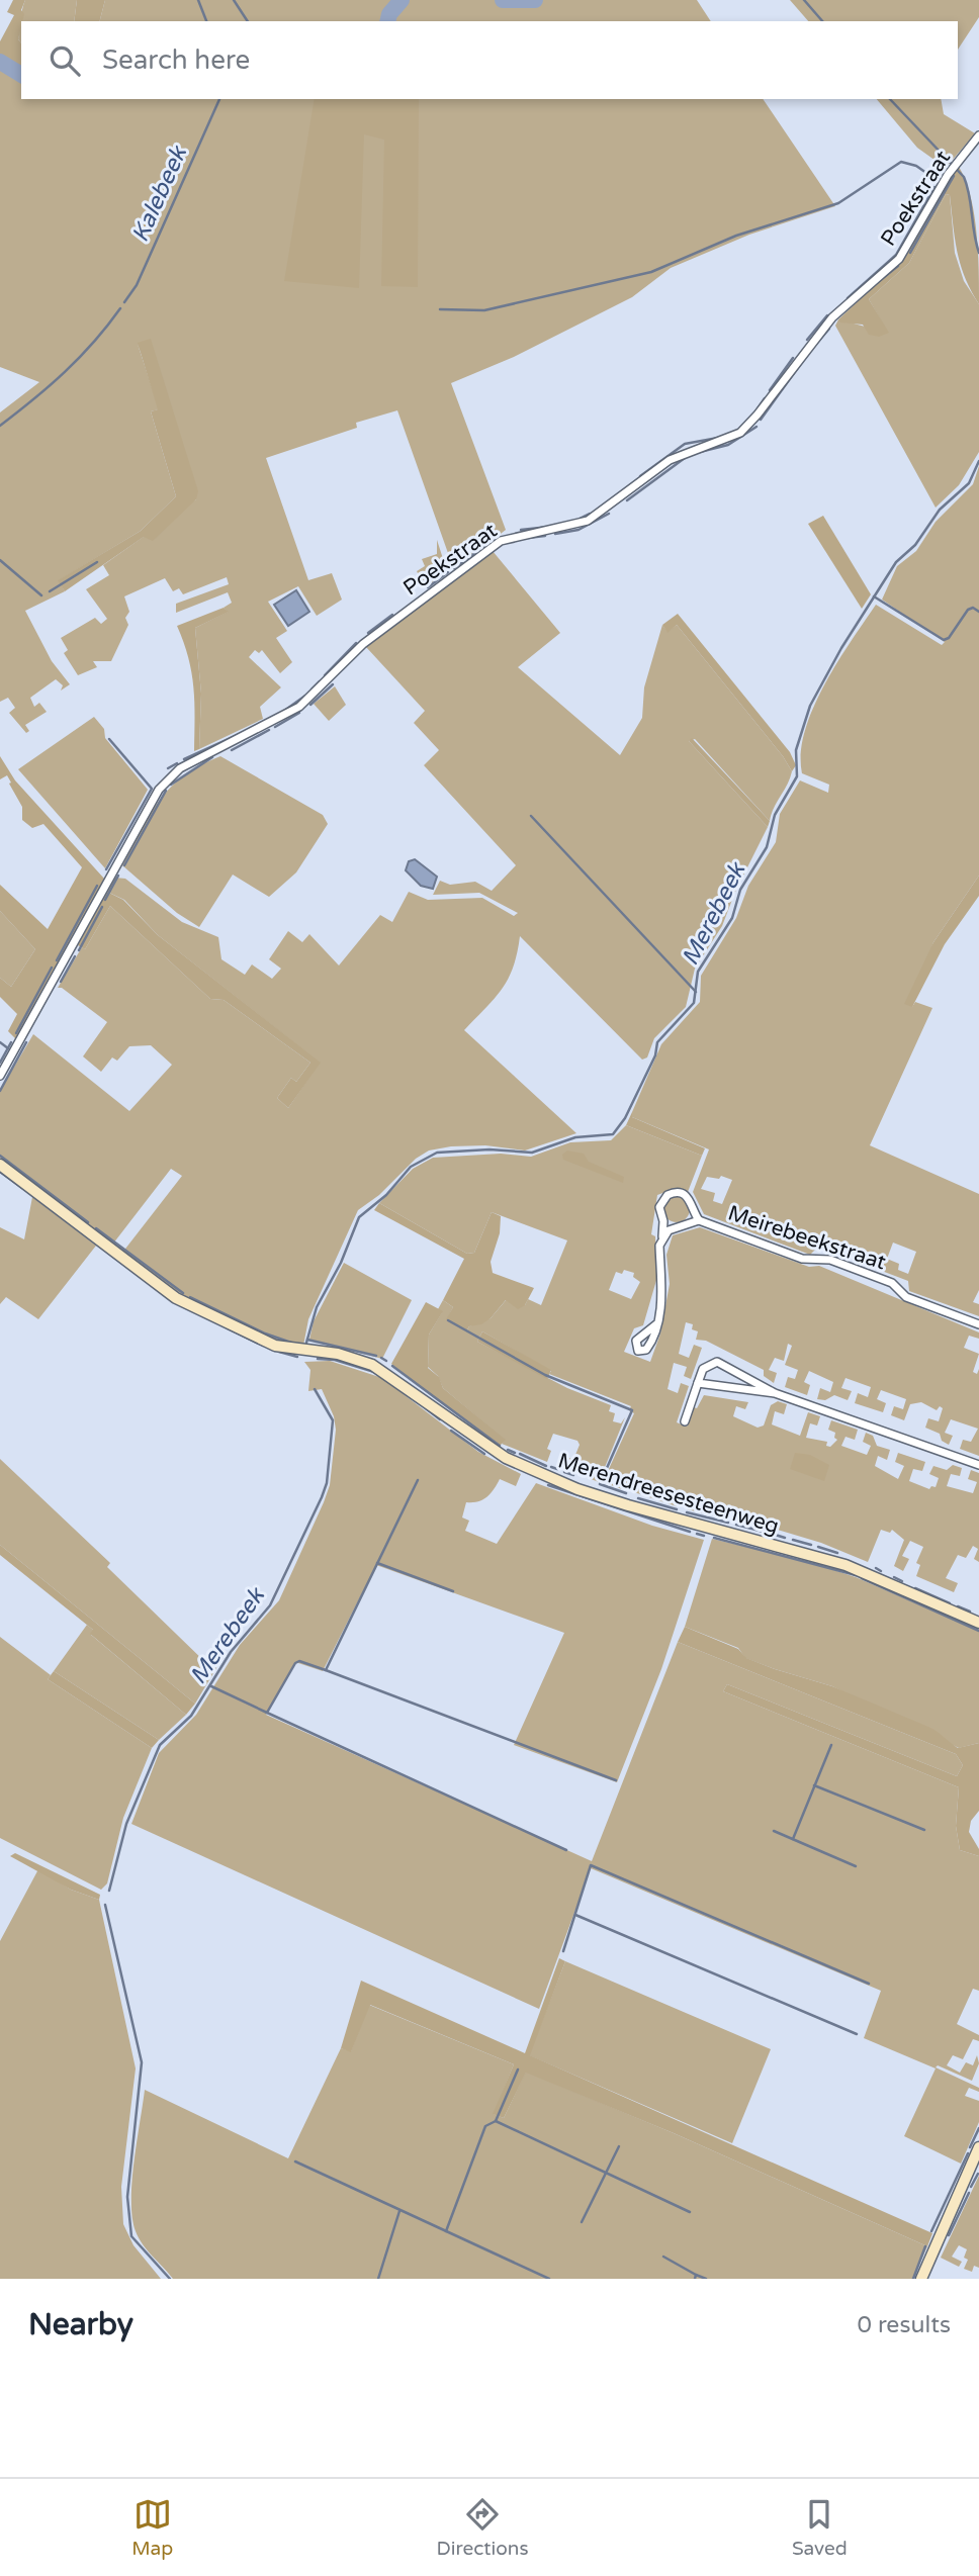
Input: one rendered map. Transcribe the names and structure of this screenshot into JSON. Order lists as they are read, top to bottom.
{
  "streets": {
    "main road": ["Merendreesesteenweg"],
    "street": ["Poekstraat", "Meirebeekstraat"]
  },
  "water": ["Kalebeek", "Merebeek"],
  "page": {
    "search": "Search here",
    "heading": ["Nearby", "0 results"],
    "nav": ["Map", "Directions", "Saved"]
  }
}
